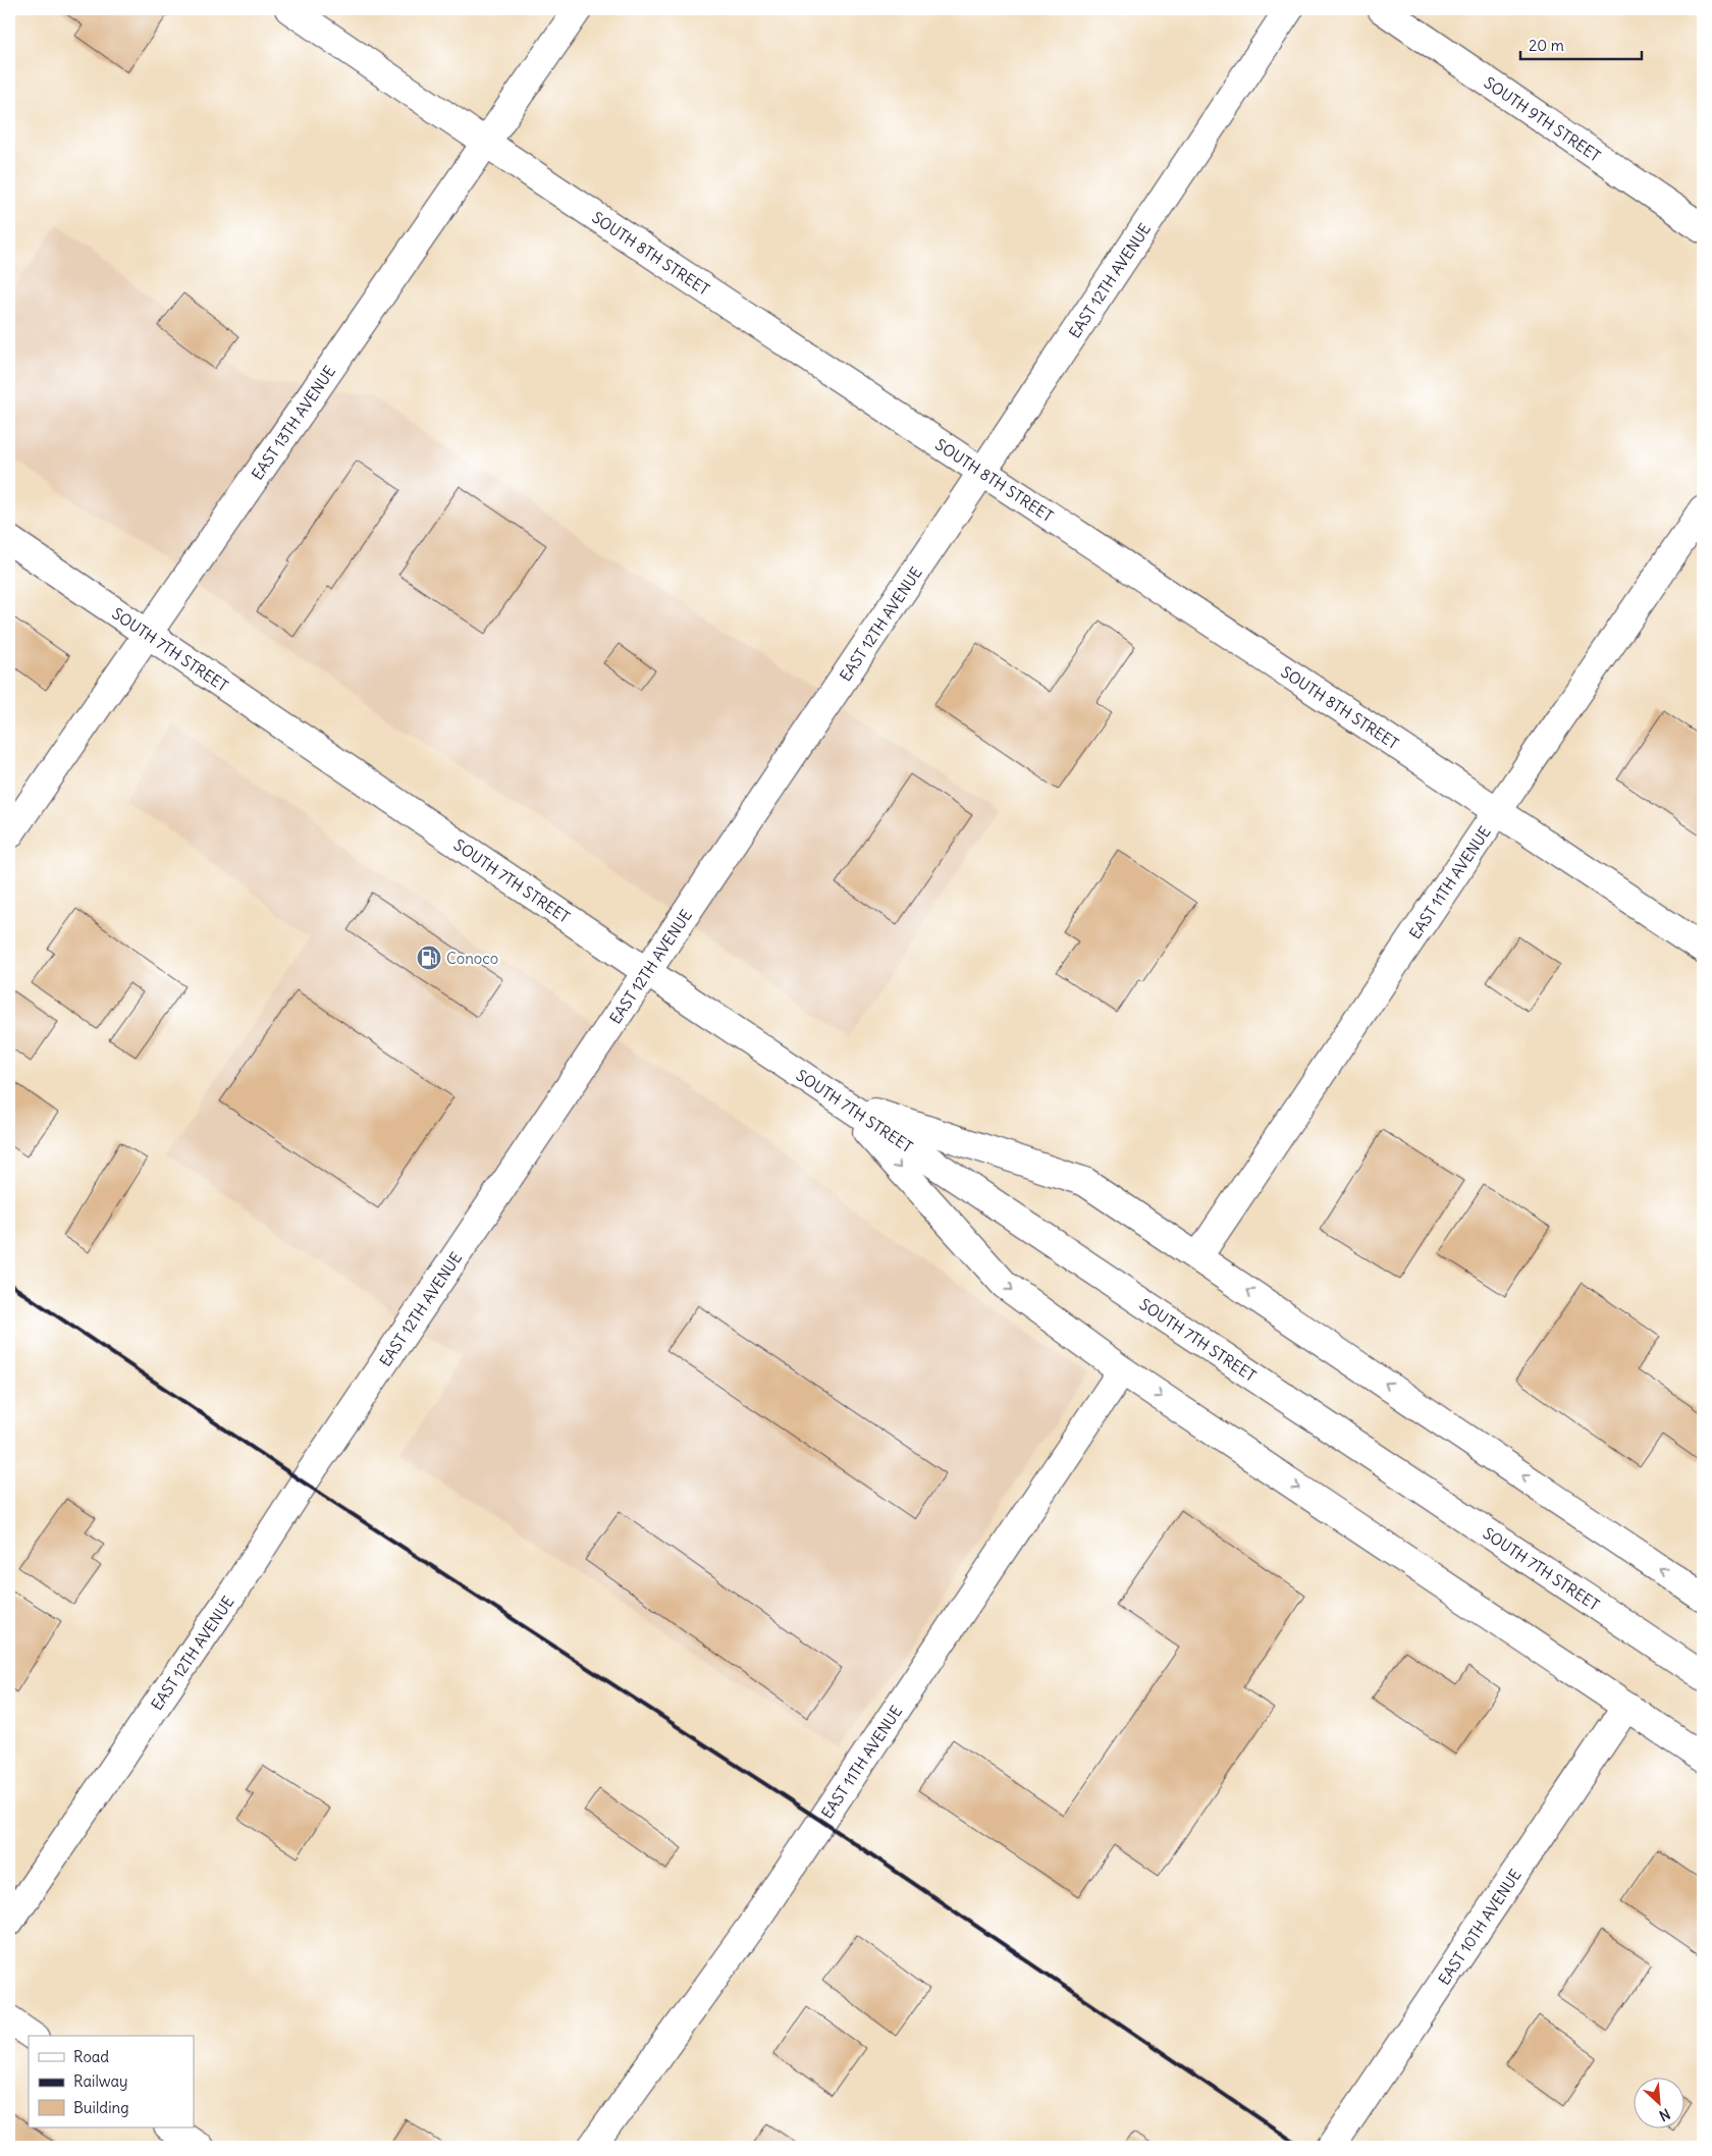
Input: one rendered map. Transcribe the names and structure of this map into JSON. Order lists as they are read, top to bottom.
{
  "streets": {
    "street": [
      "SOUTH 9TH STREET",
      "SOUTH 8TH STREET",
      "EAST 12TH AVENUE",
      "EAST 13TH AVENUE",
      "SOUTH 7TH STREET",
      "EAST 11TH AVENUE",
      "EAST 10TH AVENUE"
    ]
  },
  "crossings": [
    ["SOUTH 8TH STREET", "EAST 12TH AVENUE"],
    ["SOUTH 8TH STREET", "EAST 13TH AVENUE"],
    ["SOUTH 8TH STREET", "EAST 11TH AVENUE"],
    ["EAST 12TH AVENUE", "SOUTH 7TH STREET"],
    ["EAST 13TH AVENUE", "SOUTH 7TH STREET"]
  ],
  "places": {
    "fuel station": ["Conoco"]
  },
  "legend": ["Road", "Railway", "Building"],
  "scale_bar": "20 m",
  "north": "bottom right"
}
